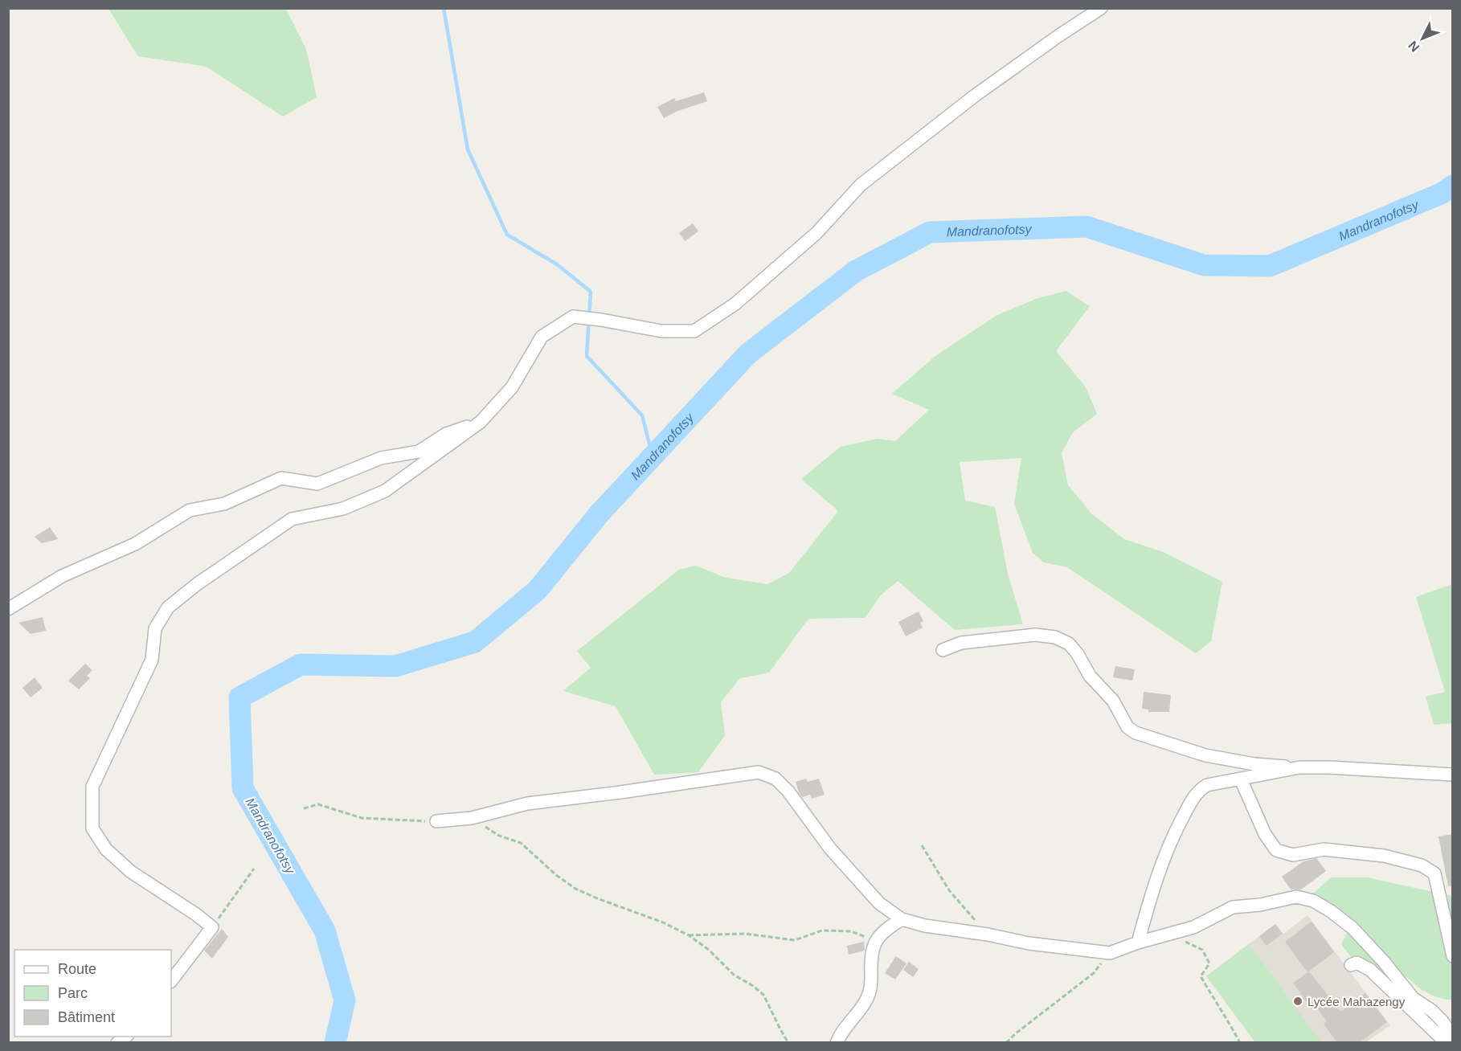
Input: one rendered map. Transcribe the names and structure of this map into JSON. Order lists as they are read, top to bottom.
{
  "water": ["Mandranofotsy"],
  "places": ["Lycée Mahazengy"],
  "legend": ["Route", "Parc", "Bâtiment"],
  "north": "bottom left"
}
